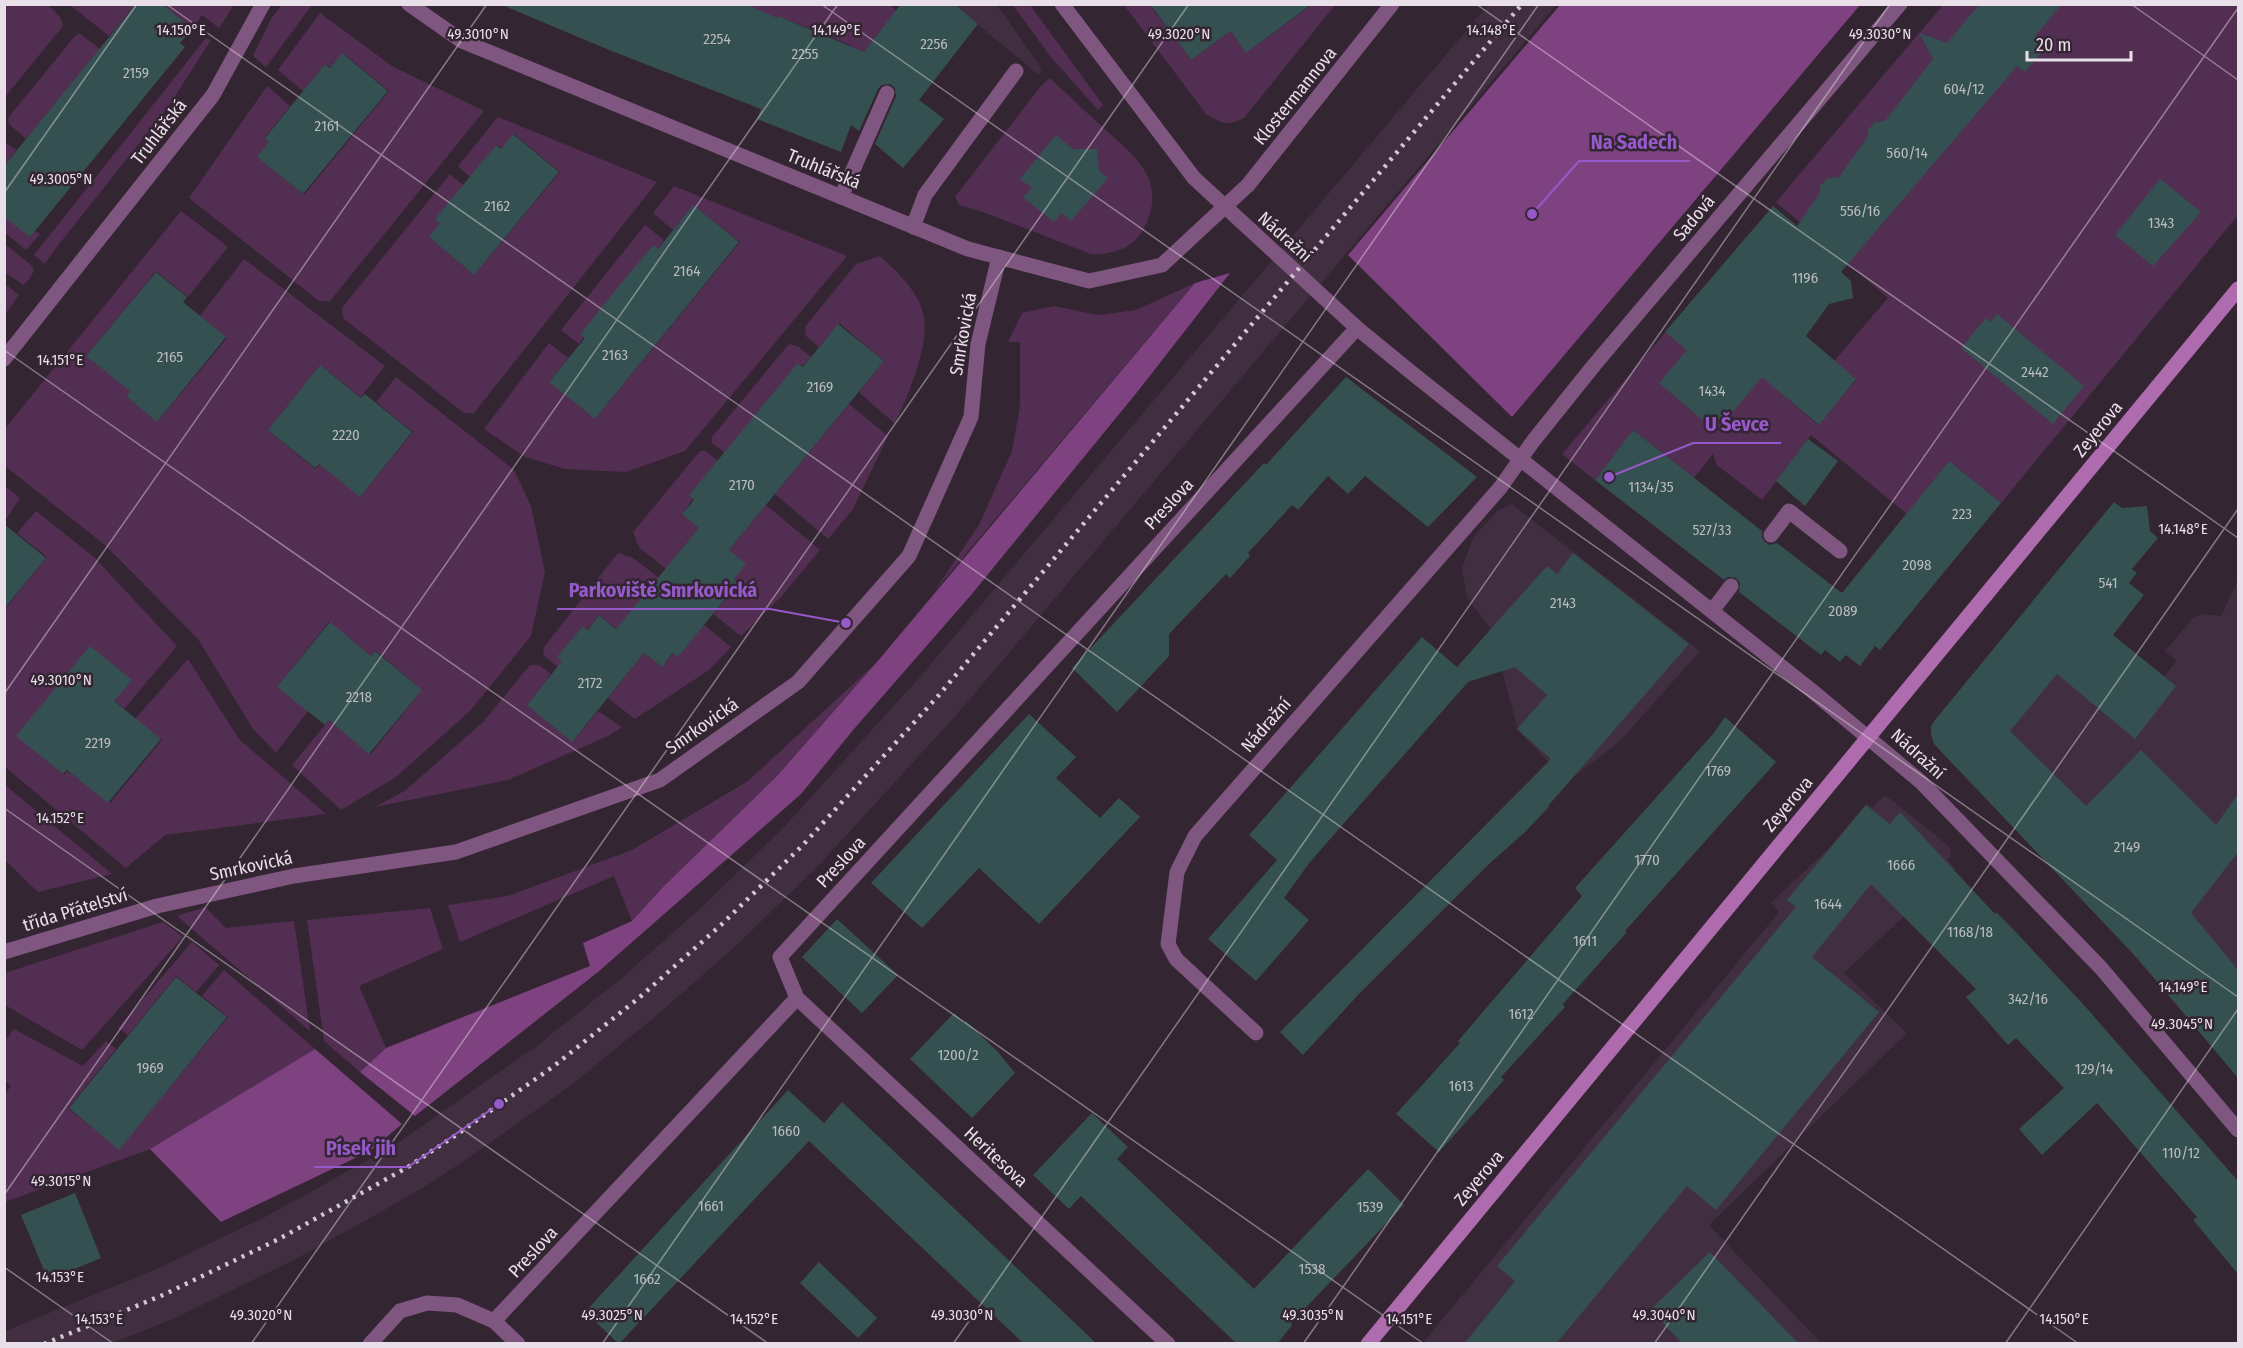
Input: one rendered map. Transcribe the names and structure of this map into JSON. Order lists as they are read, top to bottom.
{
  "streets": {
    "street": [
      "Klostermannova",
      "Truhlářská",
      "Sadová",
      "Nádražní",
      "Smrkovická",
      "Zeyerova",
      "Preslova",
      "třída Přátelství",
      "Heritesova"
    ]
  },
  "crossings": [
    ["Klostermannova", "Truhlářská"],
    ["Klostermannova", "Nádražní"],
    ["Truhlářská", "Nádražní"],
    ["Truhlářská", "Smrkovická"],
    ["Sadová", "Nádražní"],
    ["Nádražní", "Zeyerova"],
    ["Nádražní", "Preslova"],
    ["Smrkovická", "třída Přátelství"],
    ["Preslova", "Heritesova"]
  ],
  "places": [
    "Na Sadech",
    "U Ševce",
    "Parkoviště Smrkovická",
    "Písek jih"
  ],
  "house_numbers": [
    "2254",
    "2256",
    "2255",
    "2159",
    "604/12",
    "2161",
    "560/14",
    "2162",
    "556/16",
    "1343",
    "2164",
    "1196",
    "2163",
    "2165",
    "2442",
    "2169",
    "1434",
    "2220",
    "2170",
    "1134/35",
    "223",
    "527/33",
    "2098",
    "541",
    "2143",
    "2089",
    "2172",
    "2218",
    "2219",
    "1769",
    "2149",
    "1770",
    "1666",
    "1644",
    "1168/18",
    "1611",
    "342/16",
    "1612",
    "1200/2",
    "1969",
    "129/14",
    "1613",
    "1660",
    "110/12",
    "1661",
    "1539",
    "1538",
    "1662"
  ],
  "scale_bar": "20 m",
  "coordinates": [
    "14.150°E",
    "14.149°E",
    "14.148°E",
    "49.3010°N",
    "49.3020°N",
    "49.3030°N",
    "49.3005°N",
    "14.151°E",
    "14.152°E",
    "49.3045°N",
    "49.3015°N",
    "14.153°E",
    "49.3025°N",
    "49.3035°N",
    "49.3040°N"
  ]
}
